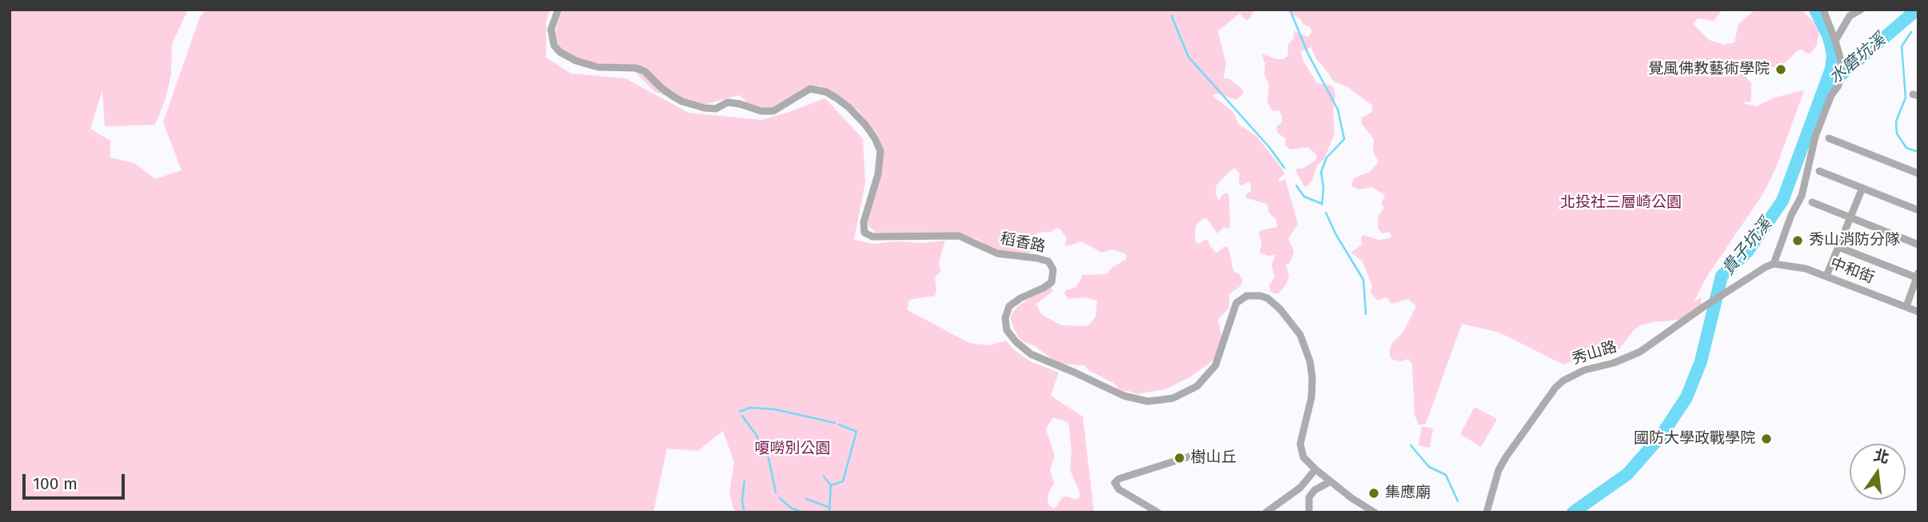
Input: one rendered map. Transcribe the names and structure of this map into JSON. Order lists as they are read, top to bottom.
{
  "streets": {
    "street": ["稻香路", "中和街", "秀山路"]
  },
  "crossings": [
    ["中和街", "秀山路"]
  ],
  "water": ["水磨坑溪", "貴子坑溪"],
  "parks": ["北投社三層崎公園", "嗄嘮別公園"],
  "places": [
    "覺風佛教藝術學院",
    "秀山消防分隊",
    "國防大學政戰學院",
    "樹山丘",
    "集應廟"
  ],
  "scale_bar": "100 m",
  "north": "top"
}
